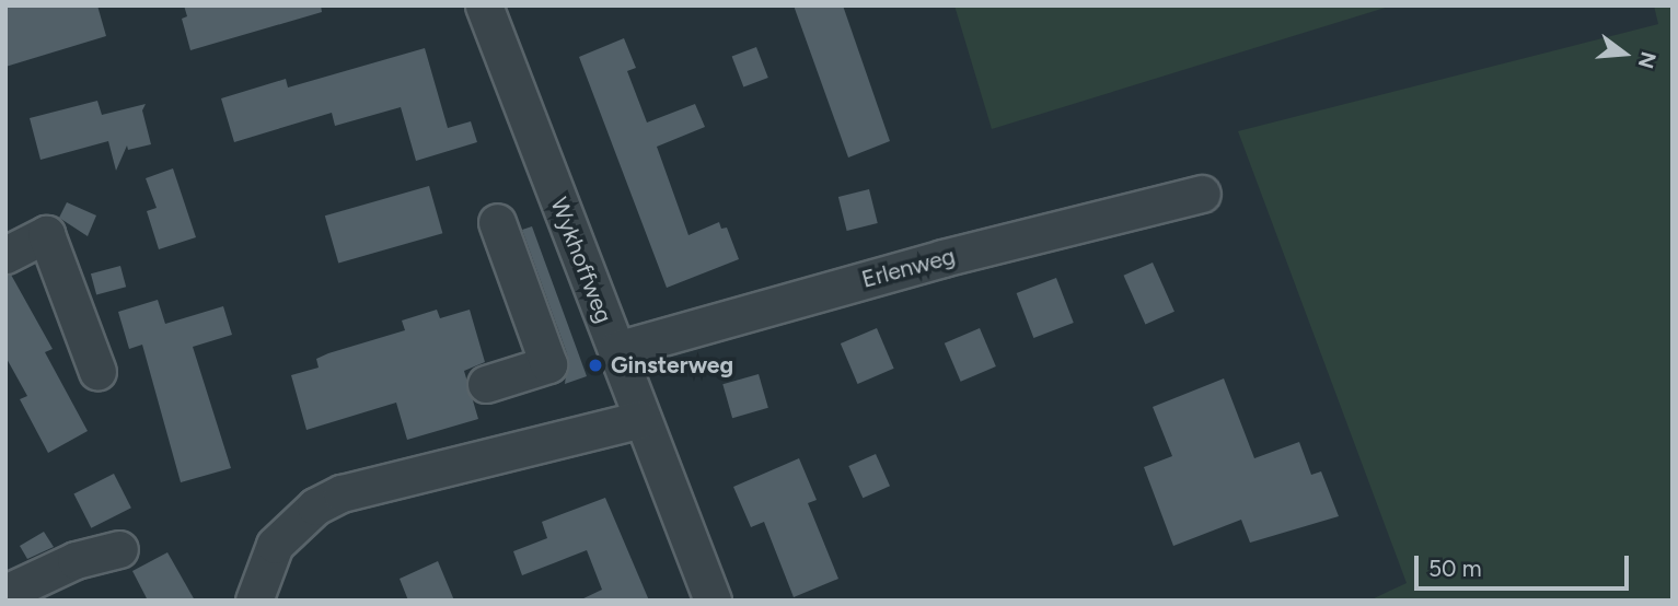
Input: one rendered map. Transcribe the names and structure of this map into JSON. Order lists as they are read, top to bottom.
{
  "streets": {
    "street": ["Wykhoffweg", "Erlenweg"]
  },
  "crossings": [
    ["Wykhoffweg", "Erlenweg"]
  ],
  "places": ["Ginsterweg"],
  "scale_bar": "50 m",
  "north": "right"
}
